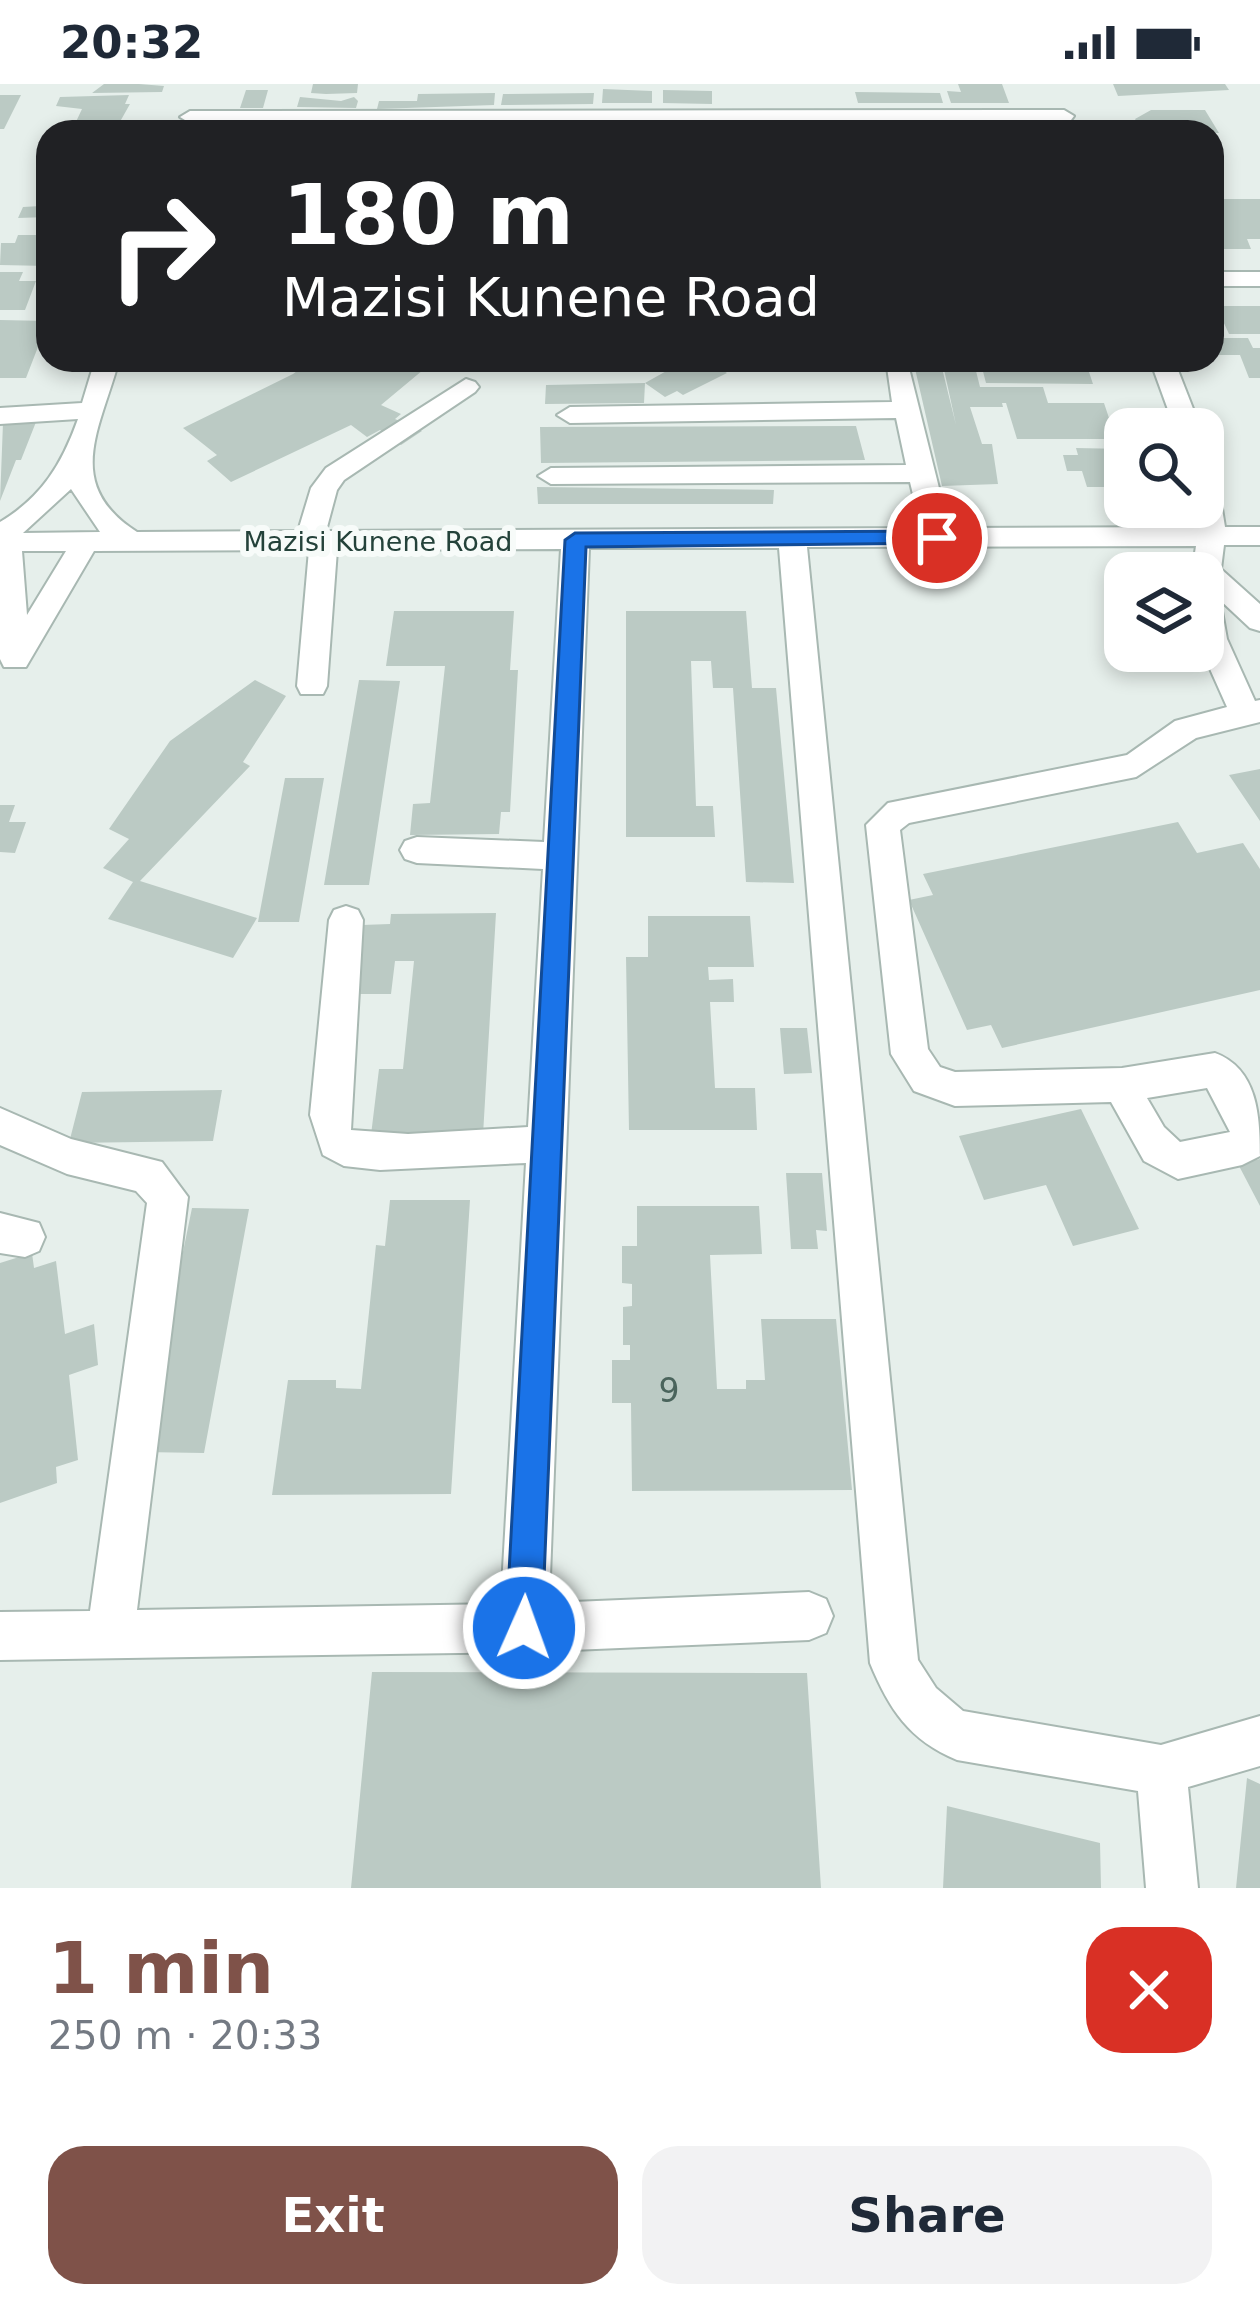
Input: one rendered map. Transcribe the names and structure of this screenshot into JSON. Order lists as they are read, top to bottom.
{
  "streets": {
    "street": ["Mazisi Kunene Road"]
  },
  "house_numbers": ["9"],
  "page": {
    "status": "20:32",
    "turn": ["180 m", "Mazisi Kunene Road"],
    "heading": ["1 min", "250 m · 20:33"],
    "buttons": ["Exit", "Share"]
  }
}
